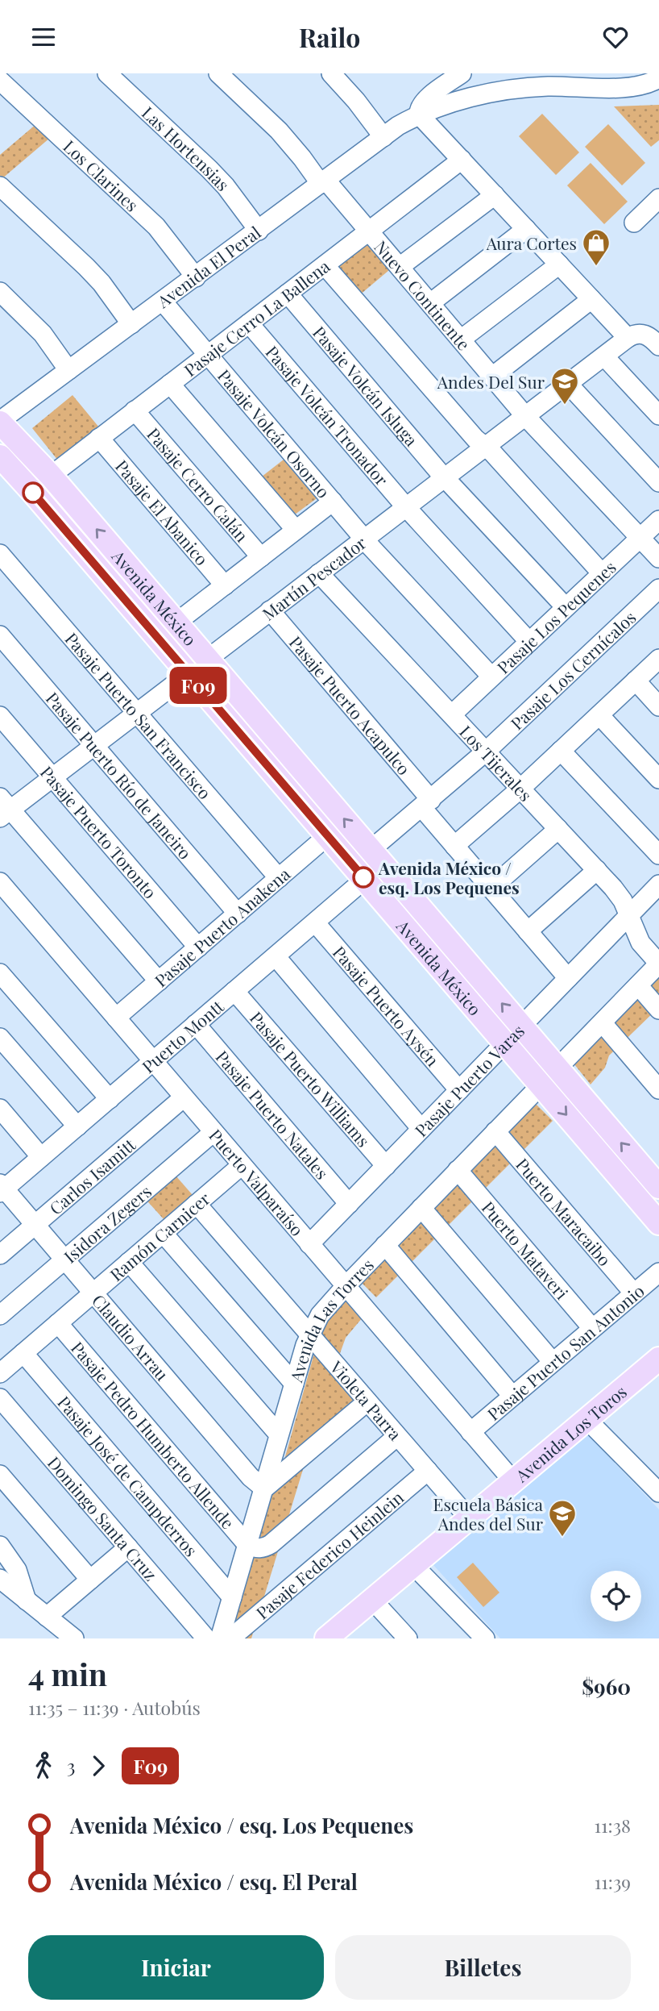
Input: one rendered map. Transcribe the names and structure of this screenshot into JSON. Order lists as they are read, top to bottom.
{
  "streets": {
    "main road": ["Avenida México", "Avenida Los Toros"],
    "street": [
      "Las Hortensias",
      "Los Clarines",
      "Avenida El Peral",
      "Nuevo Continente",
      "Pasaje Cerro La Ballena",
      "Pasaje Volcán Isluga",
      "Pasaje Volcán Tronador",
      "Pasaje Volcán Osorno",
      "Pasaje Cerro Calán",
      "Pasaje El Abanico",
      "Martín Pescador",
      "Pasaje Los Pequenes",
      "Pasaje Los Cernícalos",
      "Pasaje Puerto Acapulco",
      "Pasaje Puerto San Francisco",
      "Los Tijerales",
      "Pasaje Puerto Río de Janeiro",
      "Pasaje Puerto Toronto",
      "Pasaje Puerto Anakena",
      "Pasaje Puerto Aysén",
      "Puerto Montt",
      "Pasaje Puerto Williams",
      "Pasaje Puerto Varas",
      "Pasaje Puerto Natales",
      "Carlos Isamitt",
      "Puerto Valparaíso",
      "Puerto Maracaibo",
      "Isidora Zegers",
      "Ramón Carnicer",
      "Puerto Mataveri",
      "Avenida Las Torres",
      "Claudio Arrau",
      "Pasaje Puerto San Antonio",
      "Violeta Parra",
      "Pasaje Pedro Humberto Allende",
      "Pasaje José de Campderros",
      "Domingo Santa Cruz",
      "Pasaje Federico Heinlein"
    ]
  },
  "crossings": [
    ["Las Hortensias", "Avenida El Peral"],
    ["Los Clarines", "Avenida El Peral"],
    ["Avenida El Peral", "Nuevo Continente"],
    ["Avenida El Peral", "Pasaje Volcán Osorno"],
    ["Avenida El Peral", "Avenida México"],
    ["Nuevo Continente", "Pasaje Cerro La Ballena"],
    ["Nuevo Continente", "Martín Pescador"],
    ["Nuevo Continente", "Pasaje Los Pequenes"],
    ["Pasaje Cerro La Ballena", "Pasaje Volcán Isluga"],
    ["Pasaje Cerro La Ballena", "Pasaje Volcán Tronador"],
    ["Pasaje Cerro La Ballena", "Pasaje Volcán Osorno"],
    ["Pasaje Cerro La Ballena", "Pasaje Cerro Calán"],
    ["Pasaje Cerro La Ballena", "Pasaje El Abanico"],
    ["Pasaje Cerro La Ballena", "Avenida México"],
    ["Pasaje Volcán Isluga", "Martín Pescador"],
    ["Pasaje Volcán Isluga", "Pasaje Los Pequenes"],
    ["Pasaje Volcán Tronador", "Martín Pescador"],
    ["Pasaje Volcán Tronador", "Pasaje Los Pequenes"],
    ["Pasaje Volcán Osorno", "Martín Pescador"],
    ["Pasaje Volcán Osorno", "Pasaje Los Pequenes"],
    ["Martín Pescador", "Avenida México"],
    ["Martín Pescador", "Pasaje Puerto Acapulco"],
    ["Martín Pescador", "Pasaje Puerto San Francisco"],
    ["Martín Pescador", "Los Tijerales"],
    ["Martín Pescador", "Pasaje Puerto Río de Janeiro"],
    ["Martín Pescador", "Pasaje Puerto Toronto"],
    ["Avenida México", "Pasaje Puerto Anakena"],
    ["Avenida México", "Puerto Montt"],
    ["Avenida México", "Pasaje Puerto Varas"],
    ["Avenida México", "Avenida Las Torres"],
    ["Pasaje Los Pequenes", "Los Tijerales"],
    ["Pasaje Los Cernícalos", "Los Tijerales"],
    ["Pasaje Puerto Acapulco", "Pasaje Puerto Varas"],
    ["Pasaje Puerto San Francisco", "Pasaje Puerto Anakena"],
    ["Los Tijerales", "Pasaje Puerto Varas"],
    ["Los Tijerales", "Avenida Las Torres"],
    ["Pasaje Puerto Río de Janeiro", "Pasaje Puerto Anakena"],
    ["Pasaje Puerto Toronto", "Pasaje Puerto Anakena"],
    ["Pasaje Puerto Anakena", "Puerto Valparaíso"],
    ["Pasaje Puerto Aysén", "Puerto Montt"],
    ["Pasaje Puerto Aysén", "Pasaje Puerto Varas"],
    ["Puerto Montt", "Pasaje Puerto Williams"],
    ["Puerto Montt", "Pasaje Puerto Natales"],
    ["Puerto Montt", "Puerto Valparaíso"],
    ["Puerto Montt", "Claudio Arrau"],
    ["Pasaje Puerto Williams", "Pasaje Puerto Varas"],
    ["Pasaje Puerto Varas", "Pasaje Puerto Natales"],
    ["Pasaje Puerto Varas", "Puerto Valparaíso"],
    ["Carlos Isamitt", "Puerto Valparaíso"],
    ["Carlos Isamitt", "Claudio Arrau"],
    ["Puerto Valparaíso", "Isidora Zegers"],
    ["Puerto Valparaíso", "Ramón Carnicer"],
    ["Puerto Valparaíso", "Avenida Las Torres"],
    ["Puerto Valparaíso", "Pasaje Puerto San Antonio"],
    ["Puerto Valparaíso", "Avenida Los Toros"],
    ["Puerto Maracaibo", "Avenida Las Torres"],
    ["Puerto Maracaibo", "Pasaje Puerto San Antonio"],
    ["Isidora Zegers", "Claudio Arrau"],
    ["Ramón Carnicer", "Claudio Arrau"],
    ["Ramón Carnicer", "Violeta Parra"],
    ["Ramón Carnicer", "Pasaje Pedro Humberto Allende"],
    ["Ramón Carnicer", "Pasaje José de Campderros"],
    ["Puerto Mataveri", "Avenida Las Torres"],
    ["Puerto Mataveri", "Pasaje Puerto San Antonio"],
    ["Avenida Las Torres", "Claudio Arrau"],
    ["Avenida Las Torres", "Violeta Parra"],
    ["Avenida Las Torres", "Pasaje Pedro Humberto Allende"],
    ["Avenida Las Torres", "Pasaje José de Campderros"],
    ["Violeta Parra", "Avenida Los Toros"],
    ["Violeta Parra", "Pasaje Federico Heinlein"]
  ],
  "places": {
    "shop": ["Aura Cortes"],
    "school or university": ["Andes Del Sur", "Escuela Básica Andes del Sur"],
    "other": ["Avenida México / esq. Los Pequenes"]
  },
  "lines": ["bus line F09"],
  "page": {
    "header": "Railo",
    "on_map": "F09",
    "heading": ["4 min", "11:35 – 11:39 · Autobús", "$960"],
    "legs": ["3", "F09"],
    "list": [
      {
        "name": "Avenida México / esq. Los Pequenes",
        "value": "11:38"
      },
      {
        "name": "Avenida México / esq. El Peral",
        "value": "11:39"
      }
    ],
    "buttons": ["Iniciar", "Billetes"]
  }
}
